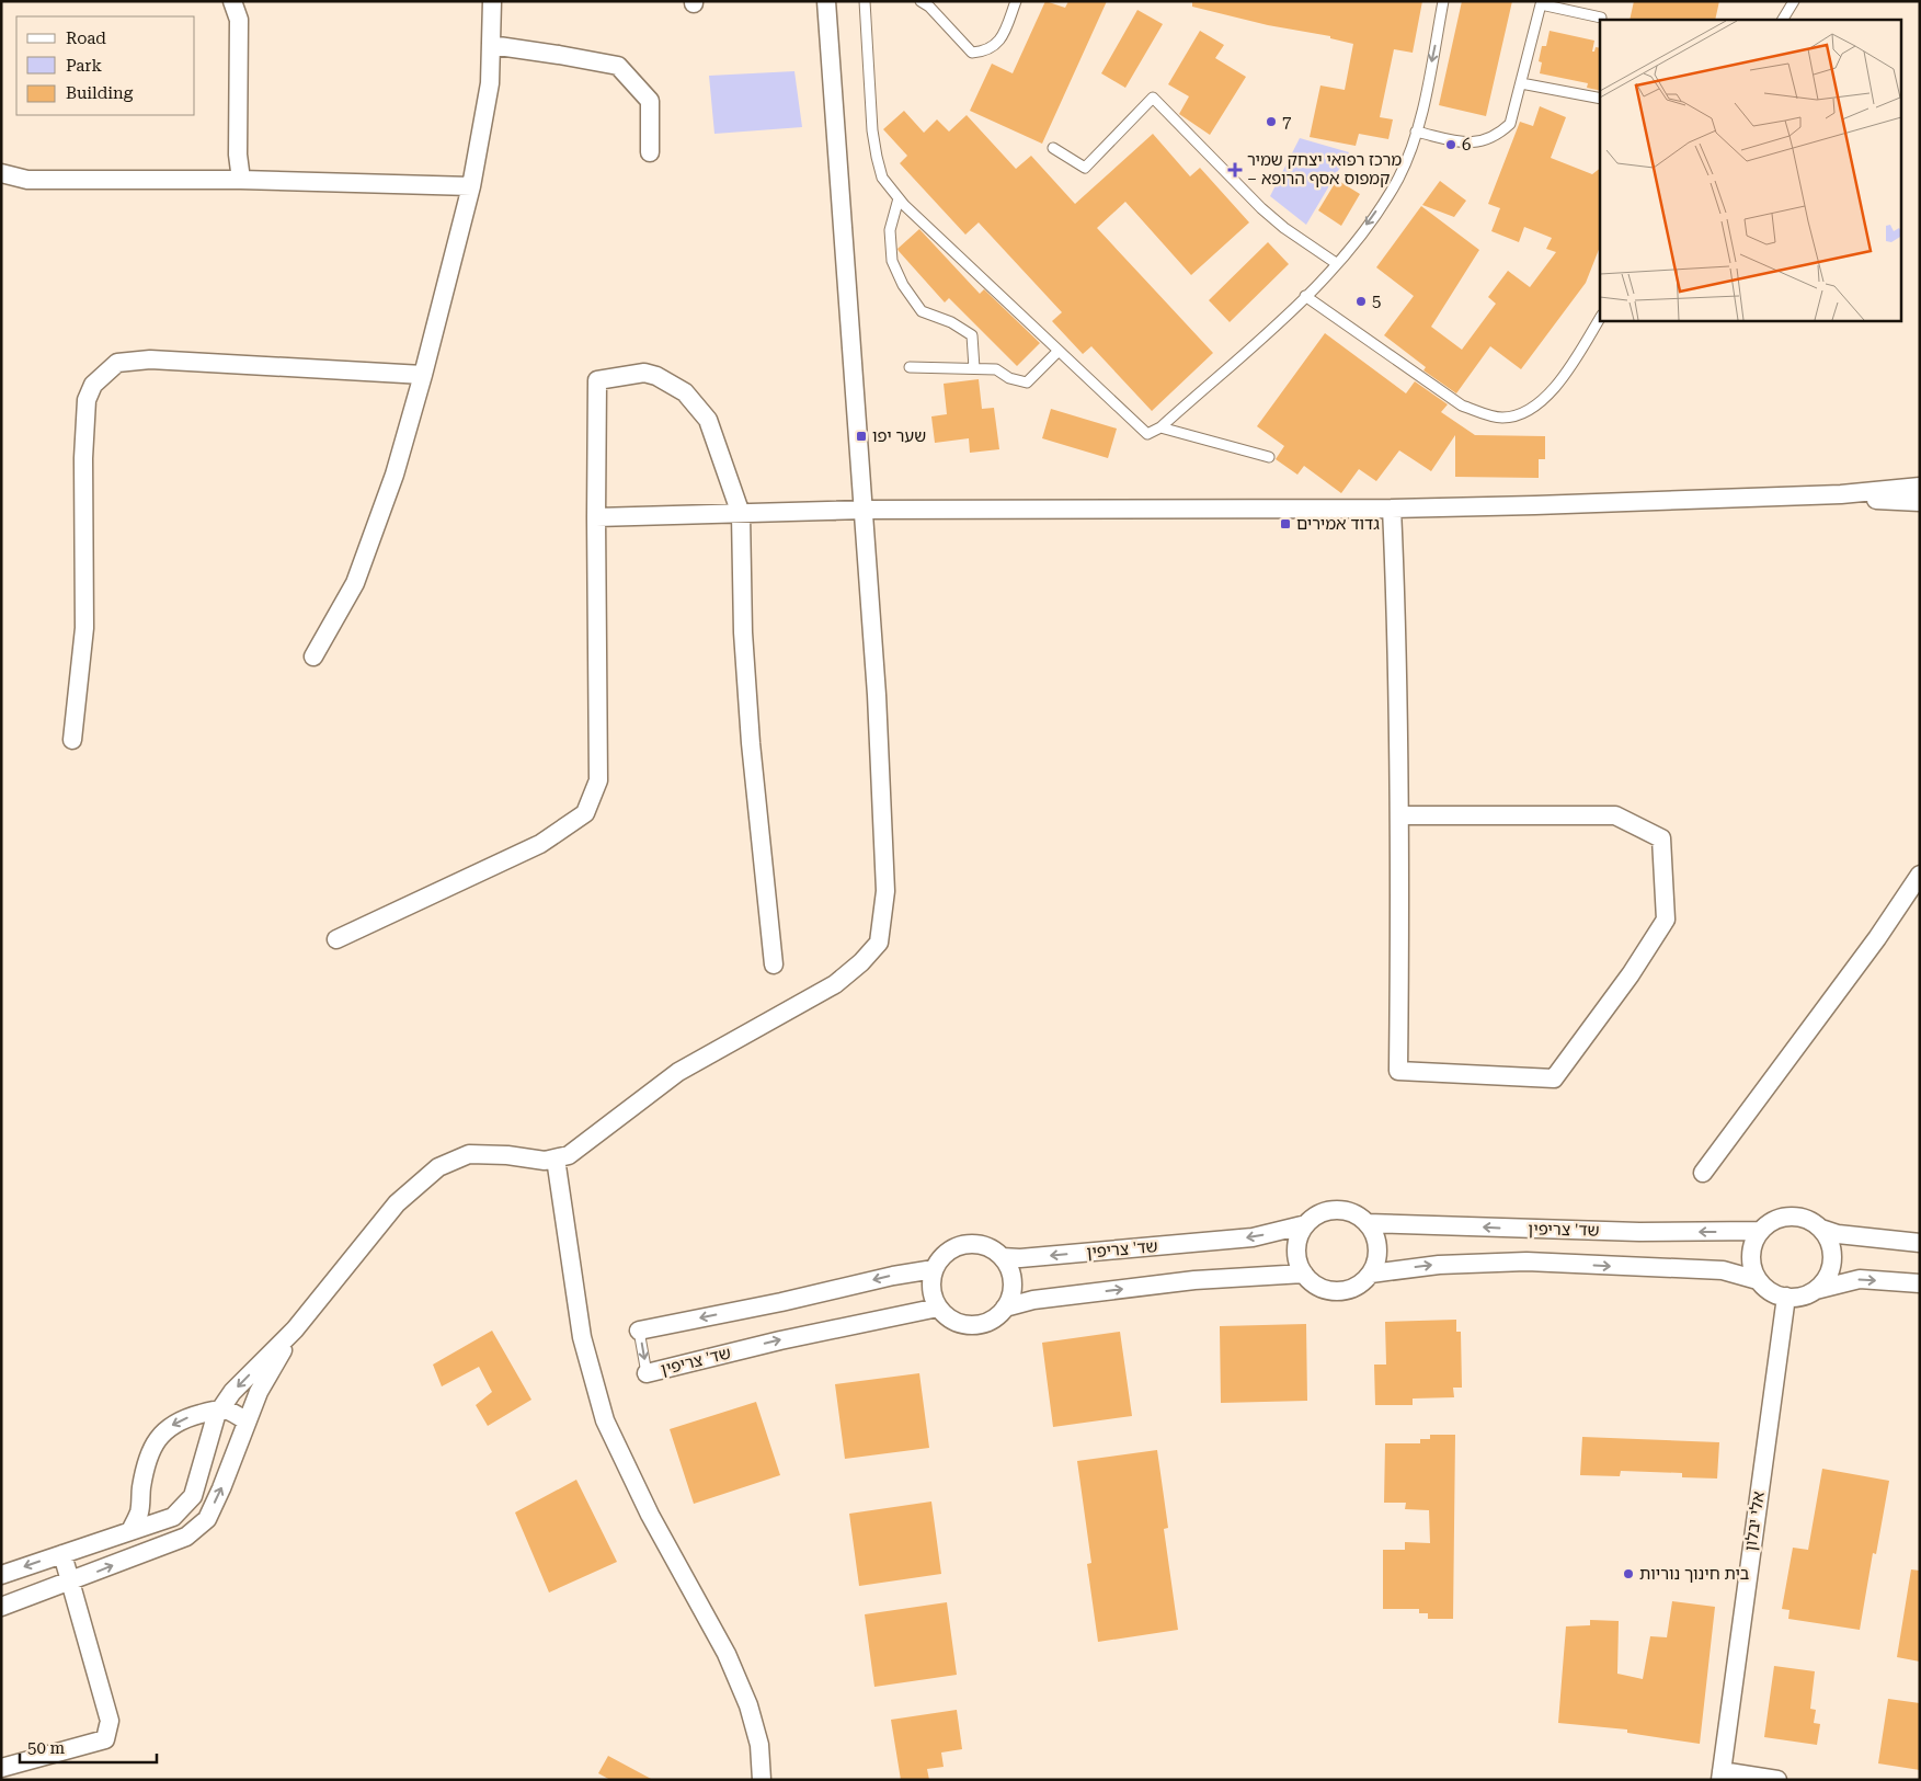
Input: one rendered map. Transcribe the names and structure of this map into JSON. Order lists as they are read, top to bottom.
{
  "streets": {
    "street": ["שד' צריפין", "אלי יבלון"]
  },
  "crossings": [
    ["שד' צריפין", "אלי יבלון"]
  ],
  "places": {
    "other": [
      "7",
      "6",
      "5",
      "בית חינוך נוריות"
    ],
    "health": ["מרכז רפואי יצחק שמיר – קמפוס אסף הרופא"],
    "transit": ["שער יפו", "גדוד אמירים"]
  },
  "legend": ["Road", "Park", "Building"],
  "scale_bar": "50 m"
}
